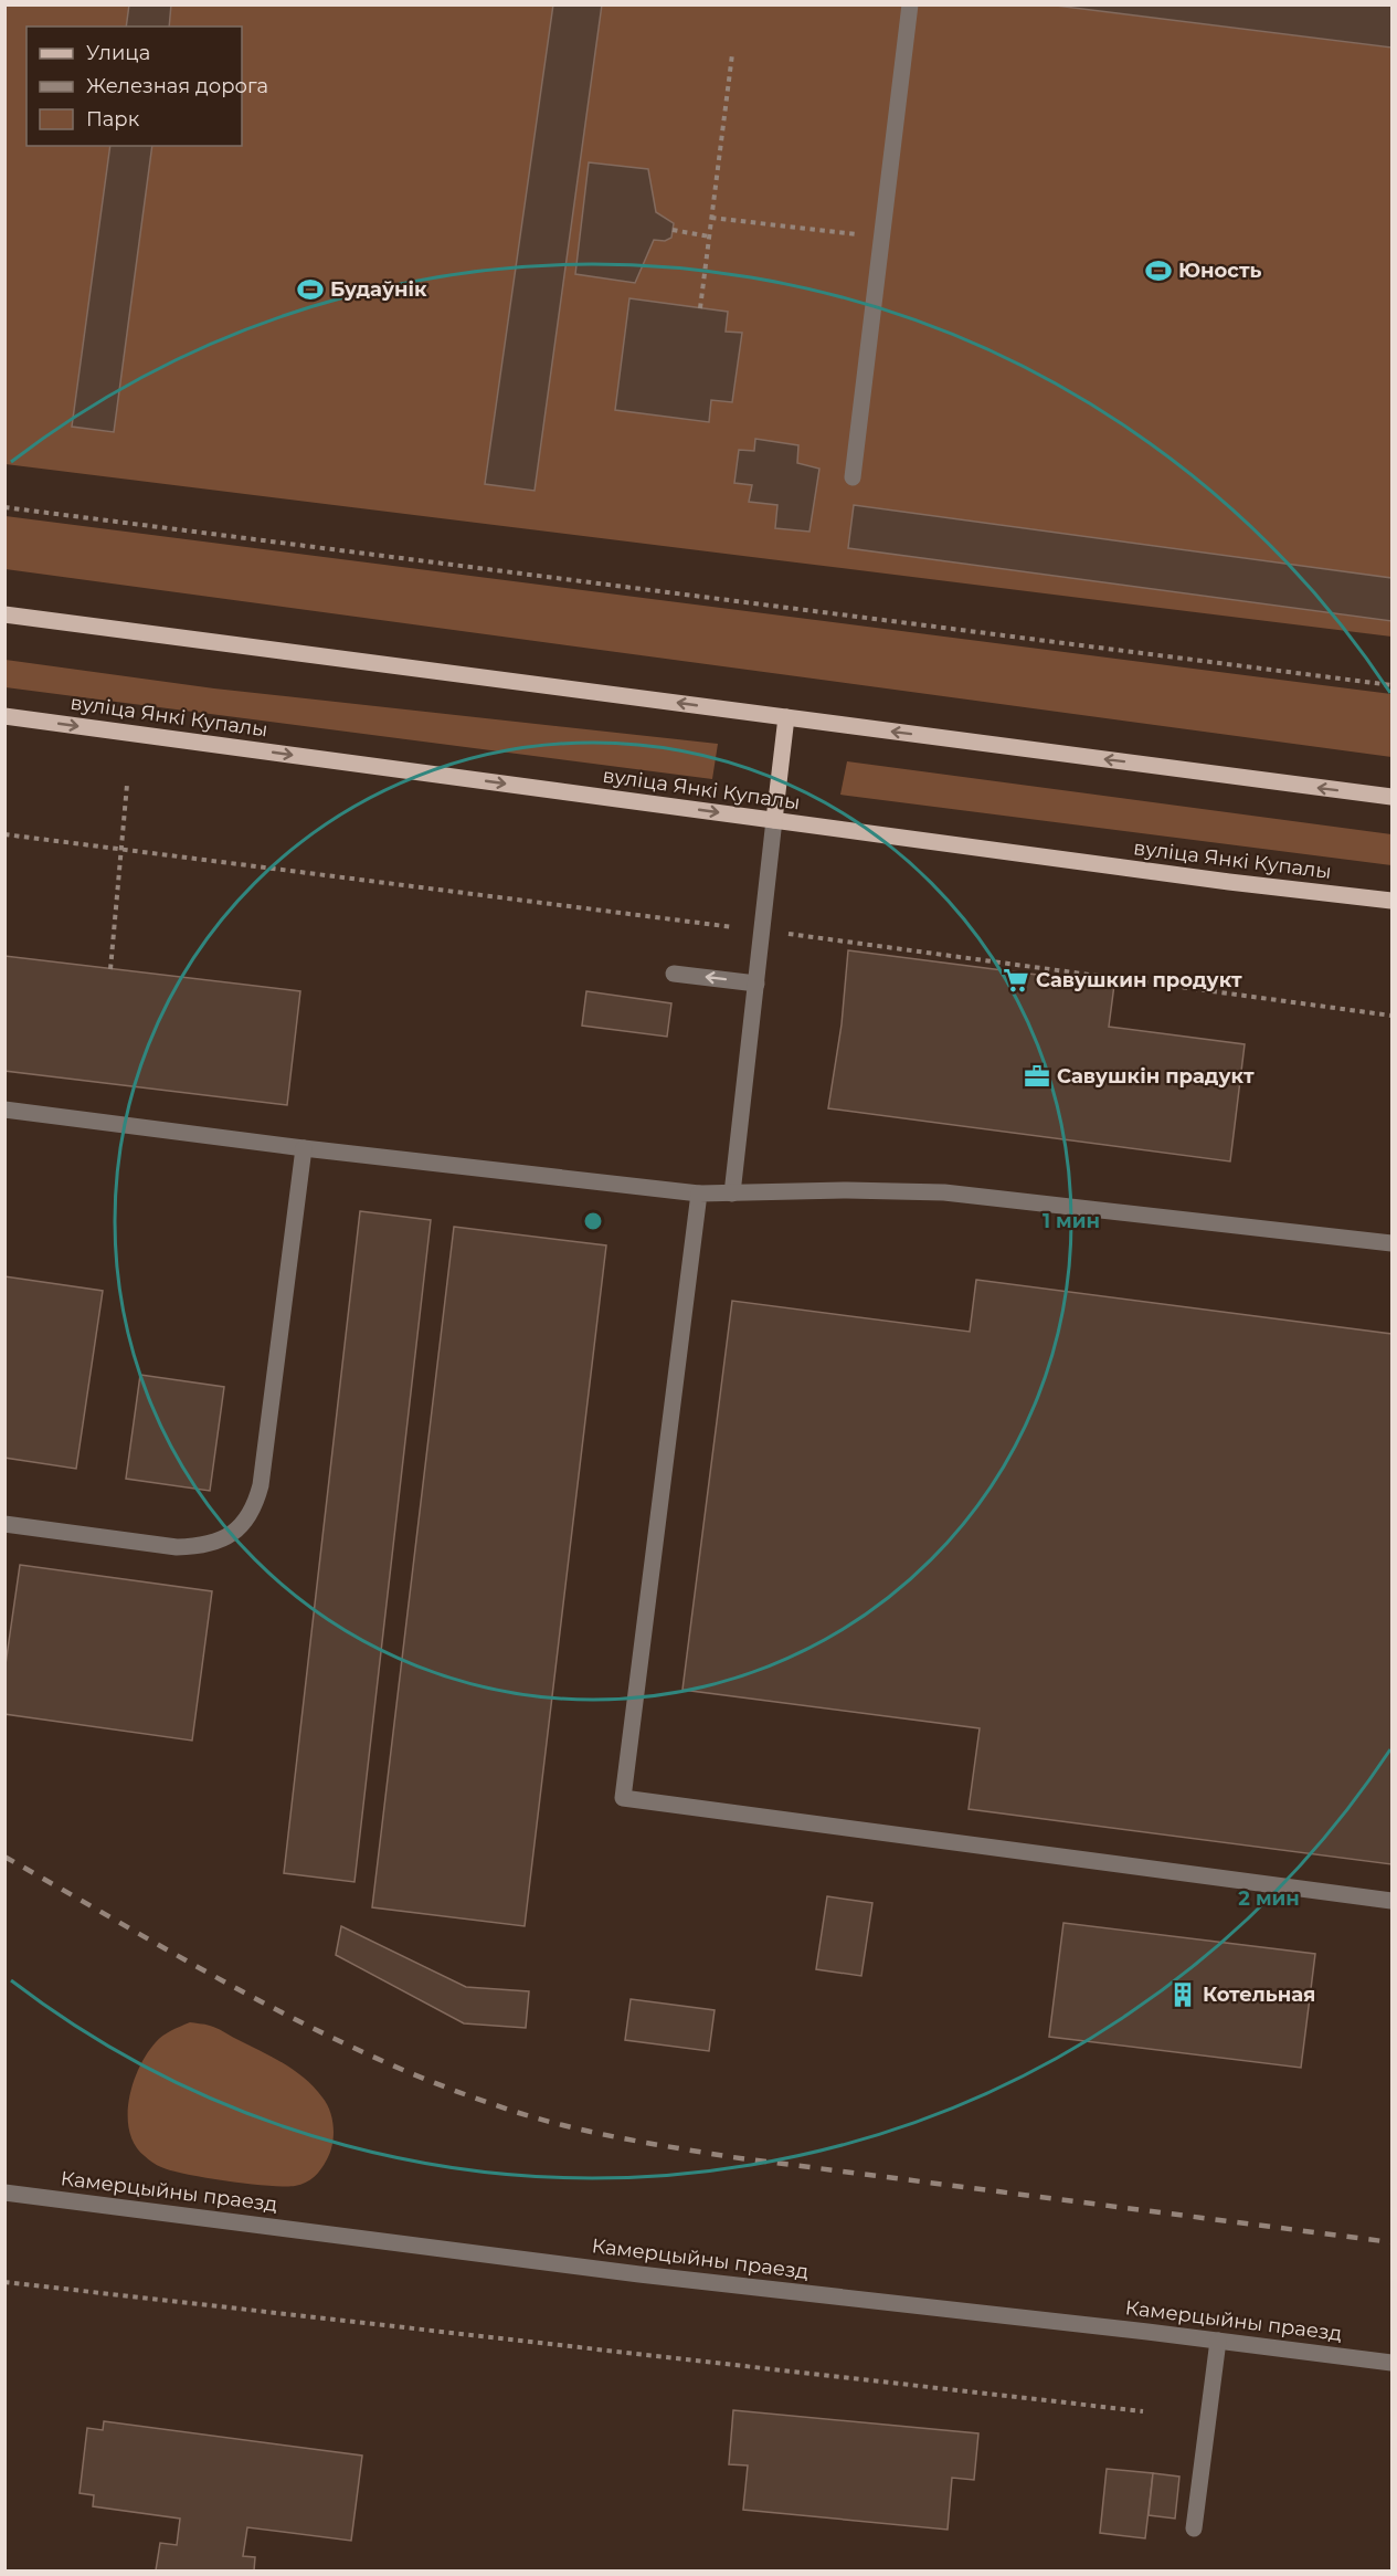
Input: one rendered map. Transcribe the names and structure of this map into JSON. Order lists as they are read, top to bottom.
{
  "streets": {
    "main road": ["вуліца Янкі Купалы"],
    "street": ["Камерцыйны праезд"]
  },
  "places": {
    "sports": ["Юность", "Будаўнік"],
    "supermarket": ["Савушкин продукт"],
    "office": ["Савушкін прадукт"],
    "building": ["Котельная"]
  },
  "legend": ["Улица", "Железная дорога", "Парк"],
  "rings": ["1 мин", "2 мин"]
}
